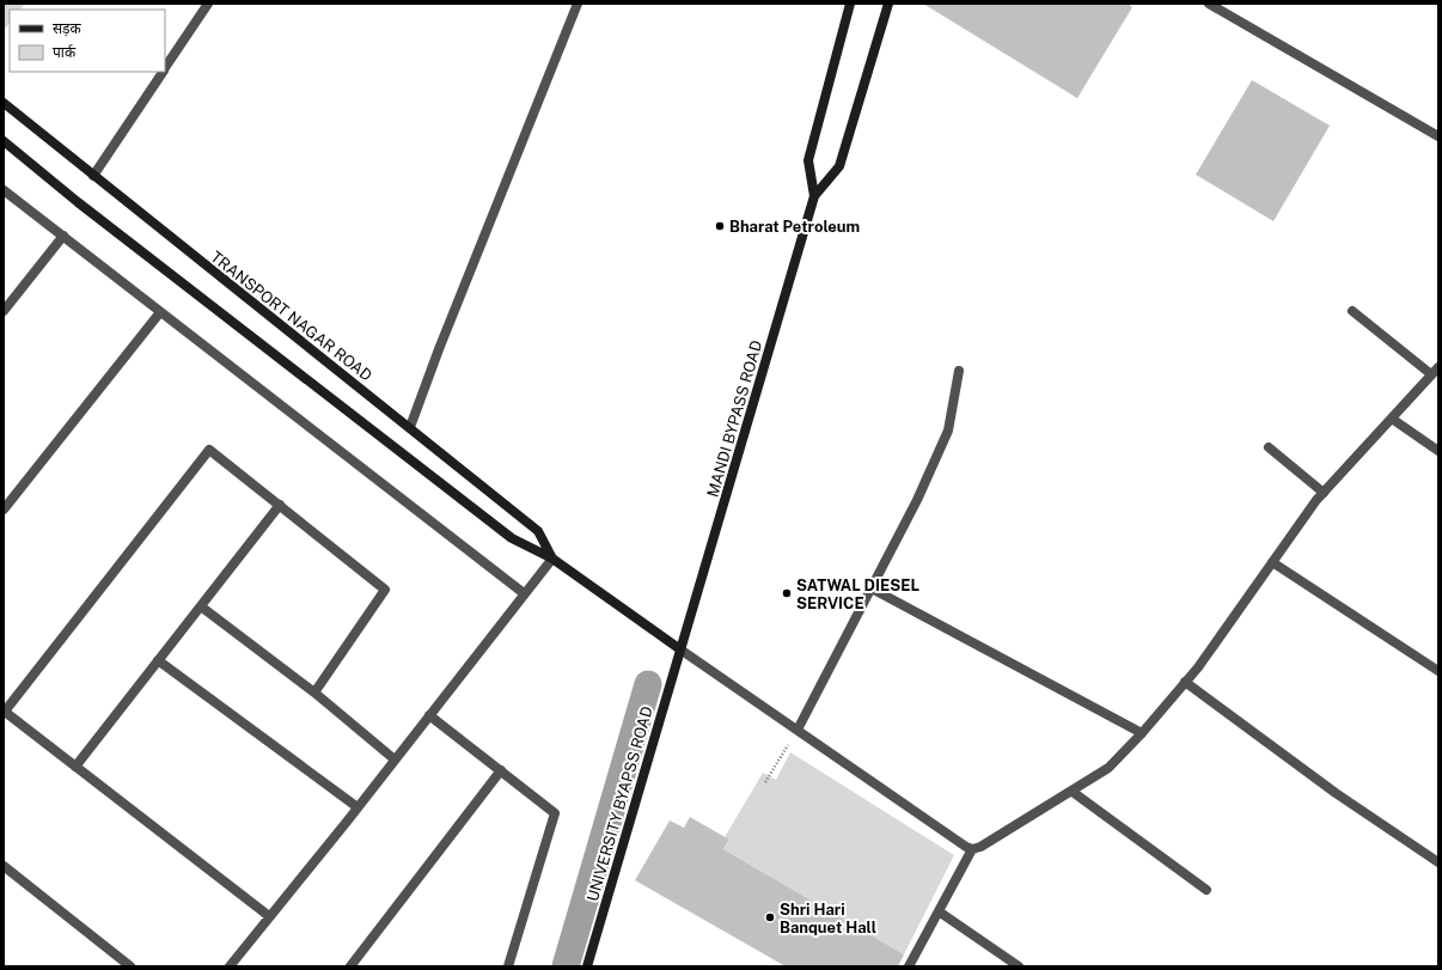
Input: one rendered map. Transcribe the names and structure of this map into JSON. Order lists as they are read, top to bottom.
{
  "streets": {
    "main road": ["TRANSPORT NAGAR ROAD", "MANDI BYPASS ROAD", "UNIVERSITY BYAPSS ROAD"]
  },
  "crossings": [
    ["TRANSPORT NAGAR ROAD", "MANDI BYPASS ROAD"],
    ["TRANSPORT NAGAR ROAD", "UNIVERSITY BYAPSS ROAD"],
    ["MANDI BYPASS ROAD", "UNIVERSITY BYAPSS ROAD"]
  ],
  "places": ["Bharat Petroleum", "SATWAL DIESEL SERVICE", "Shri Hari Banquet Hall"],
  "legend": ["सड़क", "पार्क"]
}
